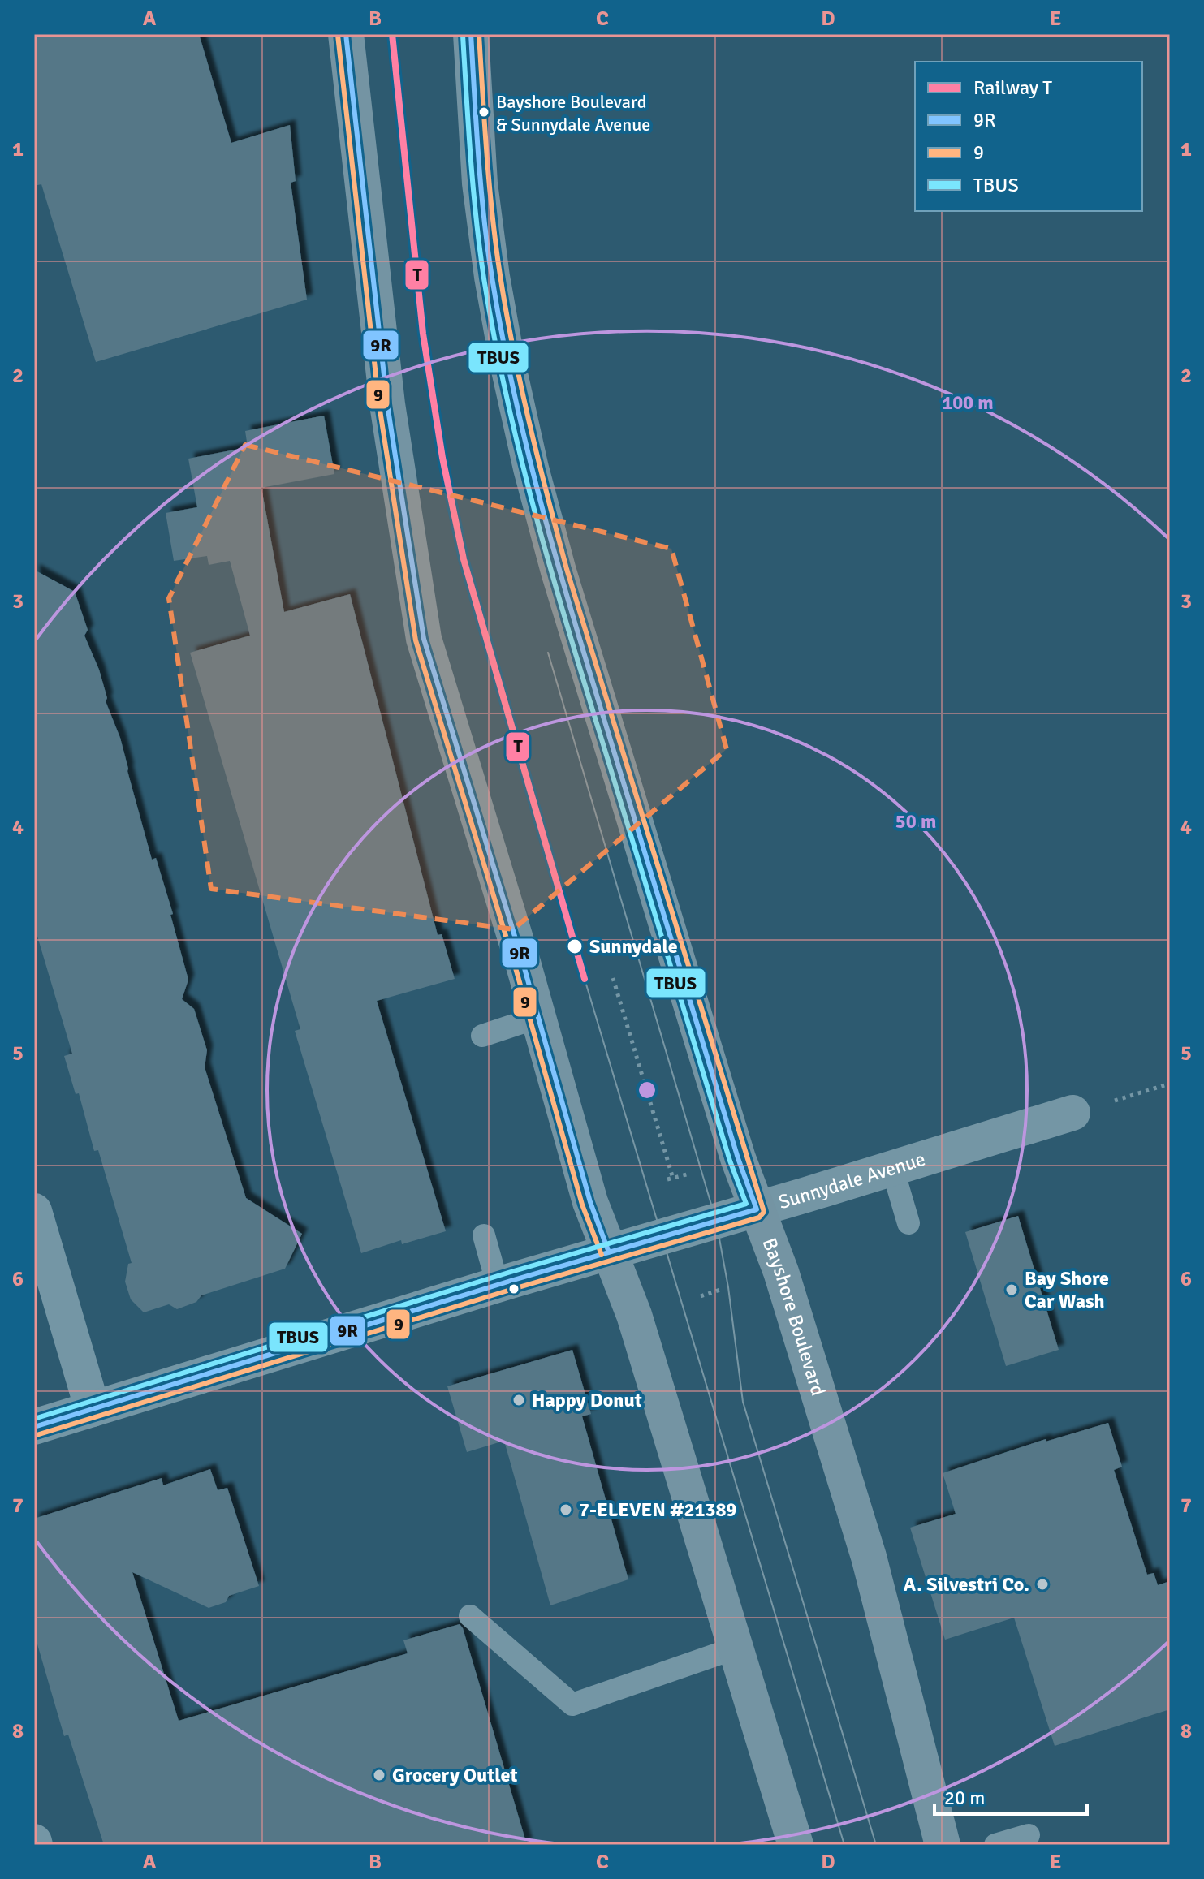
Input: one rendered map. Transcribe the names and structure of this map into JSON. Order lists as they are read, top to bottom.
{
  "streets": {
    "main road": ["Bayshore Boulevard"],
    "street": ["Sunnydale Avenue"]
  },
  "crossings": [
    ["Sunnydale Avenue", "Bayshore Boulevard"]
  ],
  "places": [
    "Bayshore Boulevard & Sunnydale Avenue",
    "Sunnydale",
    "Bay Shore Car Wash",
    "Happy Donut",
    "7-ELEVEN #21389",
    "A. Silvestri Co.",
    "Grocery Outlet"
  ],
  "lines": [
    "rail line T",
    "transit line 9R",
    "transit line 9",
    "transit line TBUS"
  ],
  "legend": [
    "Railway T",
    "9R",
    "9",
    "TBUS"
  ],
  "scale_bar": "20 m",
  "grid": {
    "columns": [
      "A",
      "B",
      "C",
      "D",
      "E"
    ],
    "rows": [
      "1",
      "2",
      "3",
      "4",
      "5",
      "6",
      "7",
      "8"
    ]
  },
  "rings": ["100 m", "50 m"]
}
